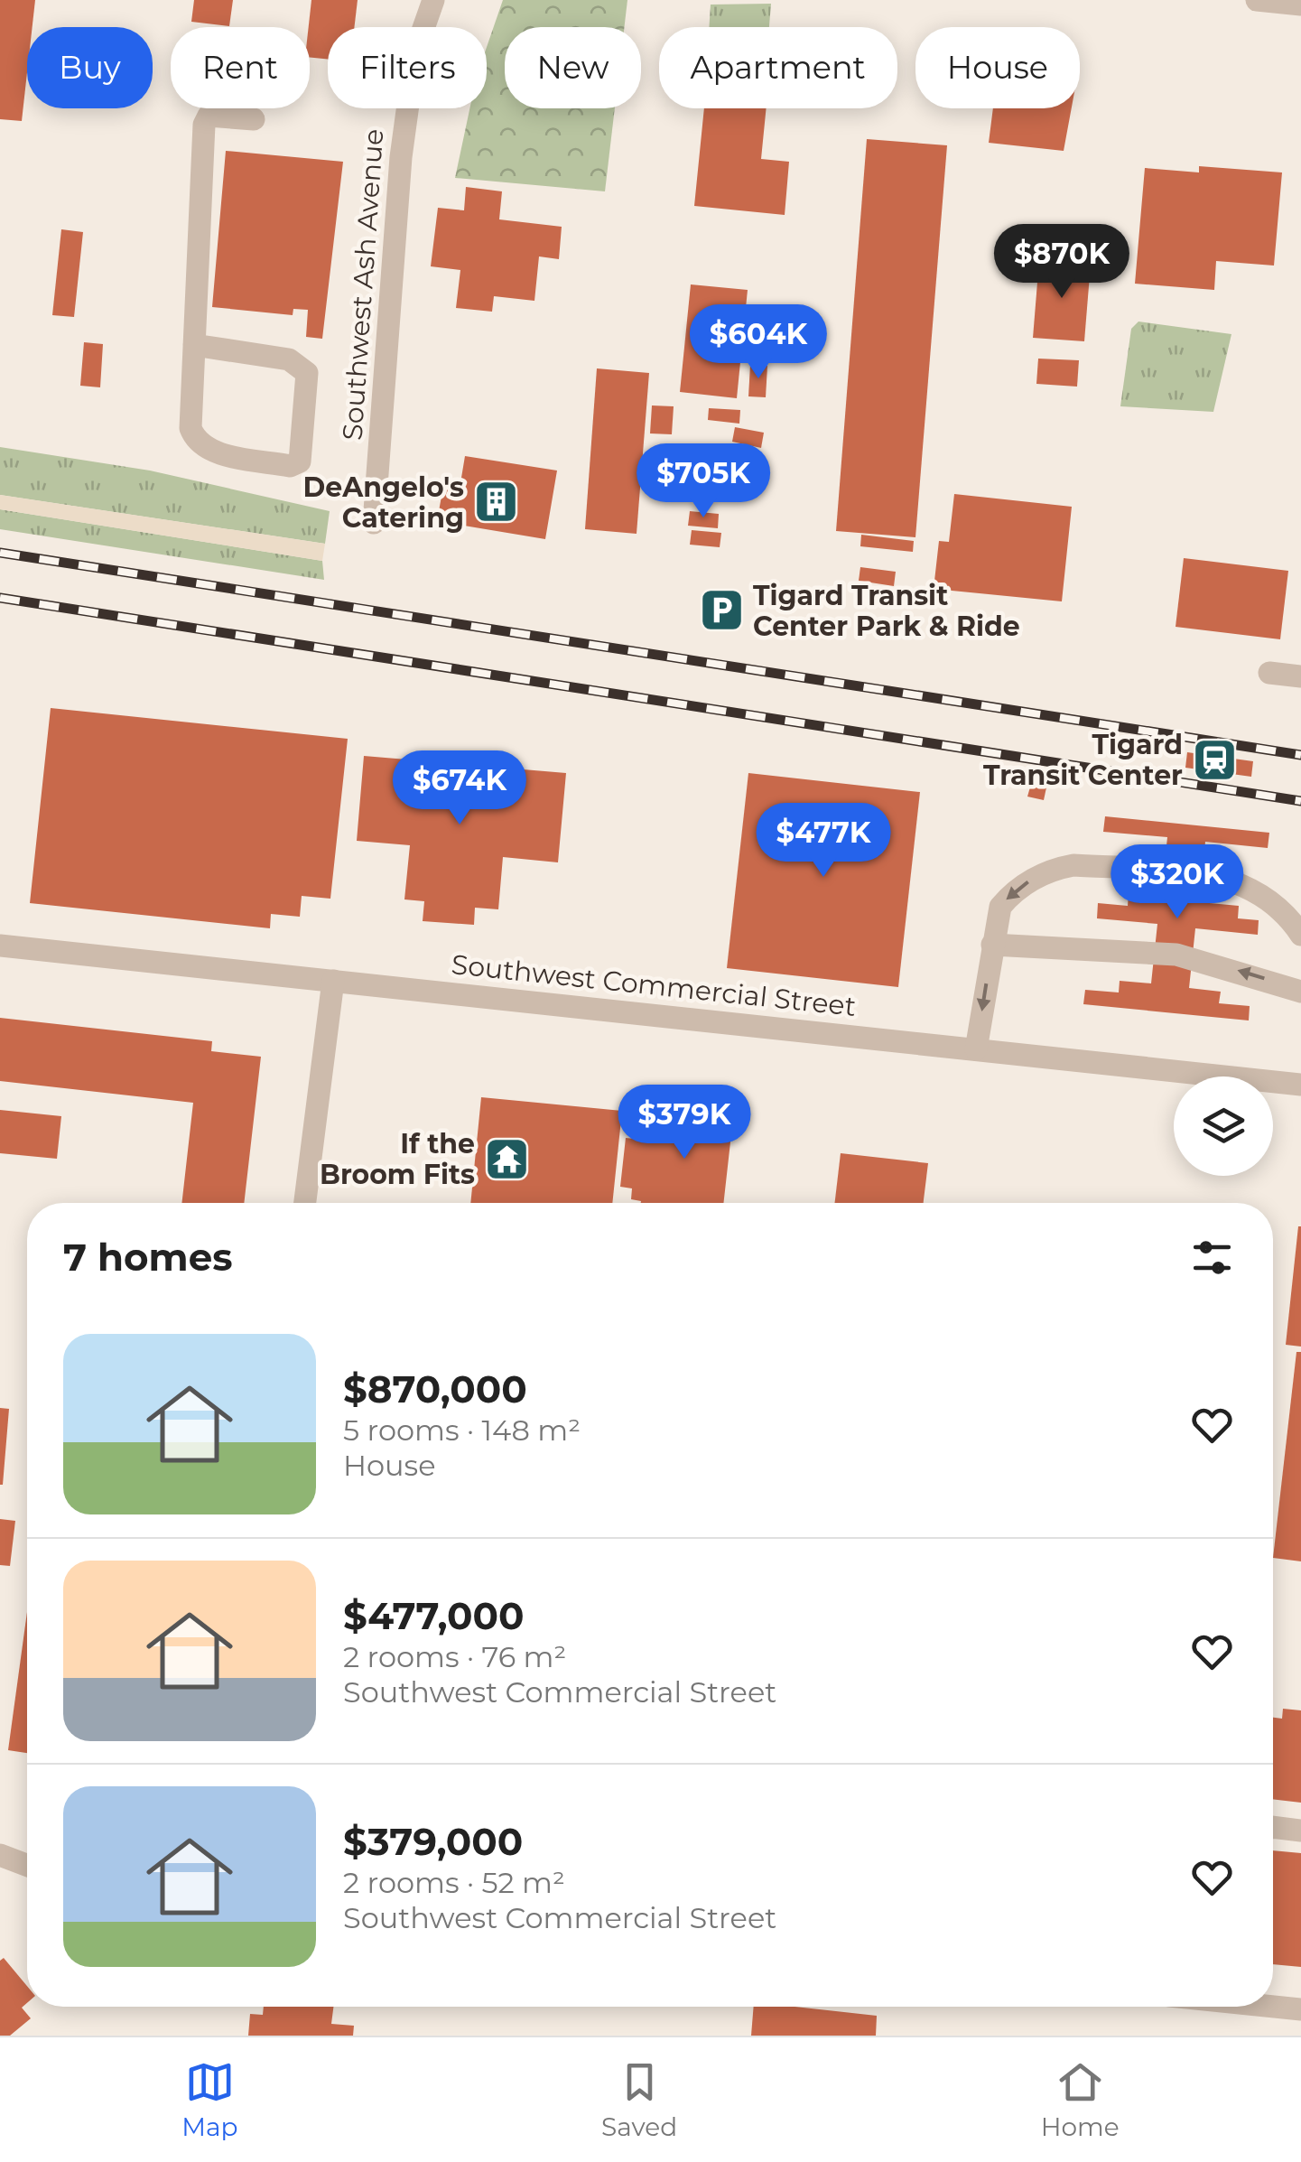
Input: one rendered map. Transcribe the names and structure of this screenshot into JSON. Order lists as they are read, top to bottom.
{
  "streets": {
    "street": ["Southwest Ash Avenue", "Southwest Commercial Street"]
  },
  "places": {
    "building": ["DeAngelo's Catering"],
    "parking": ["Tigard Transit Center Park & Ride"],
    "station": ["Tigard Transit Center"],
    "temple": ["If the Broom Fits"]
  },
  "page": {
    "chip": [
      "Buy",
      "Rent",
      "Filters",
      "New",
      "Apartment",
      "House"
    ],
    "price": [
      "$870K",
      "$604K",
      "$705K",
      "$674K",
      "$477K",
      "$320K",
      "$379K"
    ],
    "heading": "7 homes",
    "list": [
      {
        "name": "$870,000",
        "note": "5 rooms · 148 m² · House"
      },
      {
        "name": "$477,000",
        "note": "2 rooms · 76 m² · Southwest Commercial Street"
      },
      {
        "name": "$379,000",
        "note": "2 rooms · 52 m² · Southwest Commercial Street"
      }
    ],
    "tabs": ["Map", "Saved", "Home"]
  }
}
